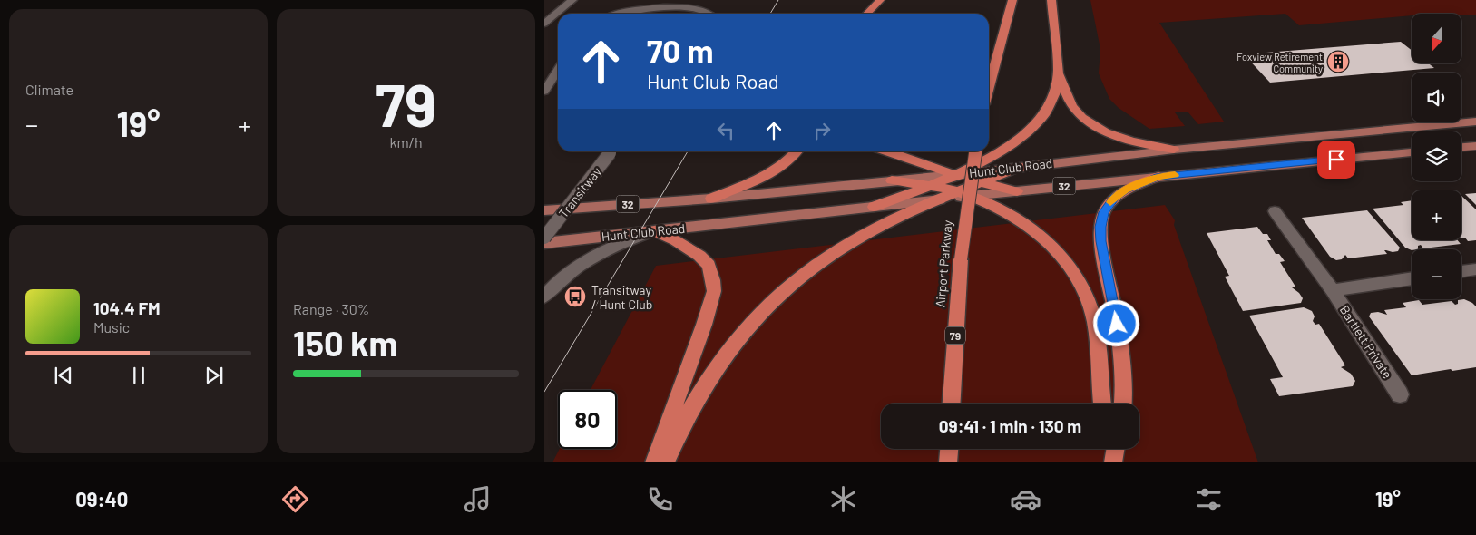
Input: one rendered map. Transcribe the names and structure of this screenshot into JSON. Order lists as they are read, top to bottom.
{
  "streets": {
    "highway": ["Airport Parkway", "79"],
    "main road": ["Hunt Club Road", "32"],
    "street": ["Transitway", "Bartlett Private"]
  },
  "places": {
    "building": ["Foxview Retirement Community"],
    "bus stop": ["Transitway / Hunt Club"]
  },
  "north": "bottom",
  "page": {
    "tile": [
      "Climate",
      ["79", "km/h"],
      ["Range · 30%", "150 km"]
    ],
    "map_buttons": ["+", "−"],
    "turn": ["70 m", "Hunt Club Road"],
    "heat": ["−", "19°", "+"],
    "song": ["104.4 FM", "Music"],
    "limit": "80",
    "trip": "09:41 · 1 min · 130 m",
    "tabs": ["09:40", "19°"]
  }
}
